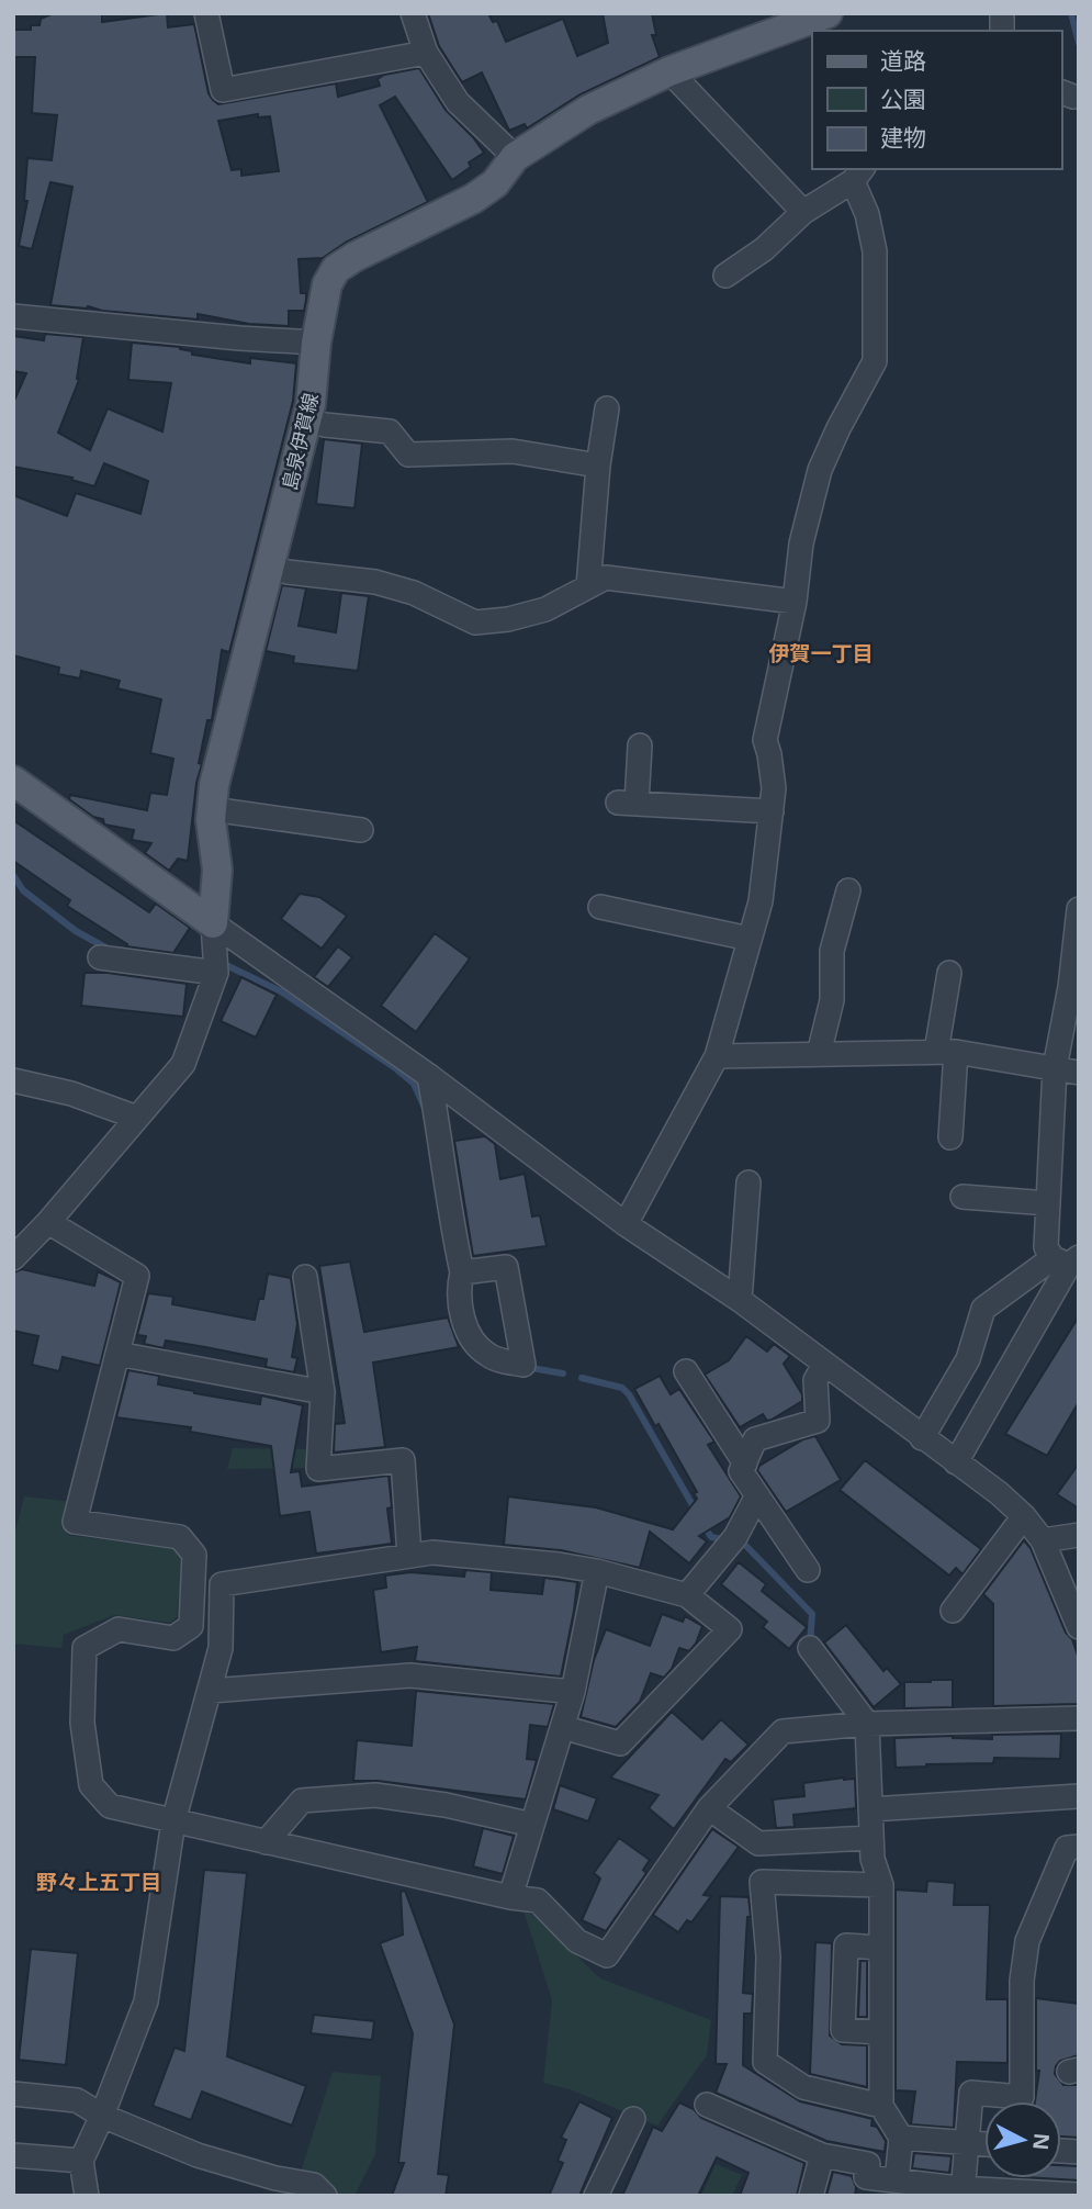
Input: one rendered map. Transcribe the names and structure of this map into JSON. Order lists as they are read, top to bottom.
{
  "streets": {
    "main road": ["島泉伊賀線"]
  },
  "districts": ["伊賀一丁目", "野々上五丁目"],
  "legend": ["道路", "公園", "建物"],
  "north": "right"
}
